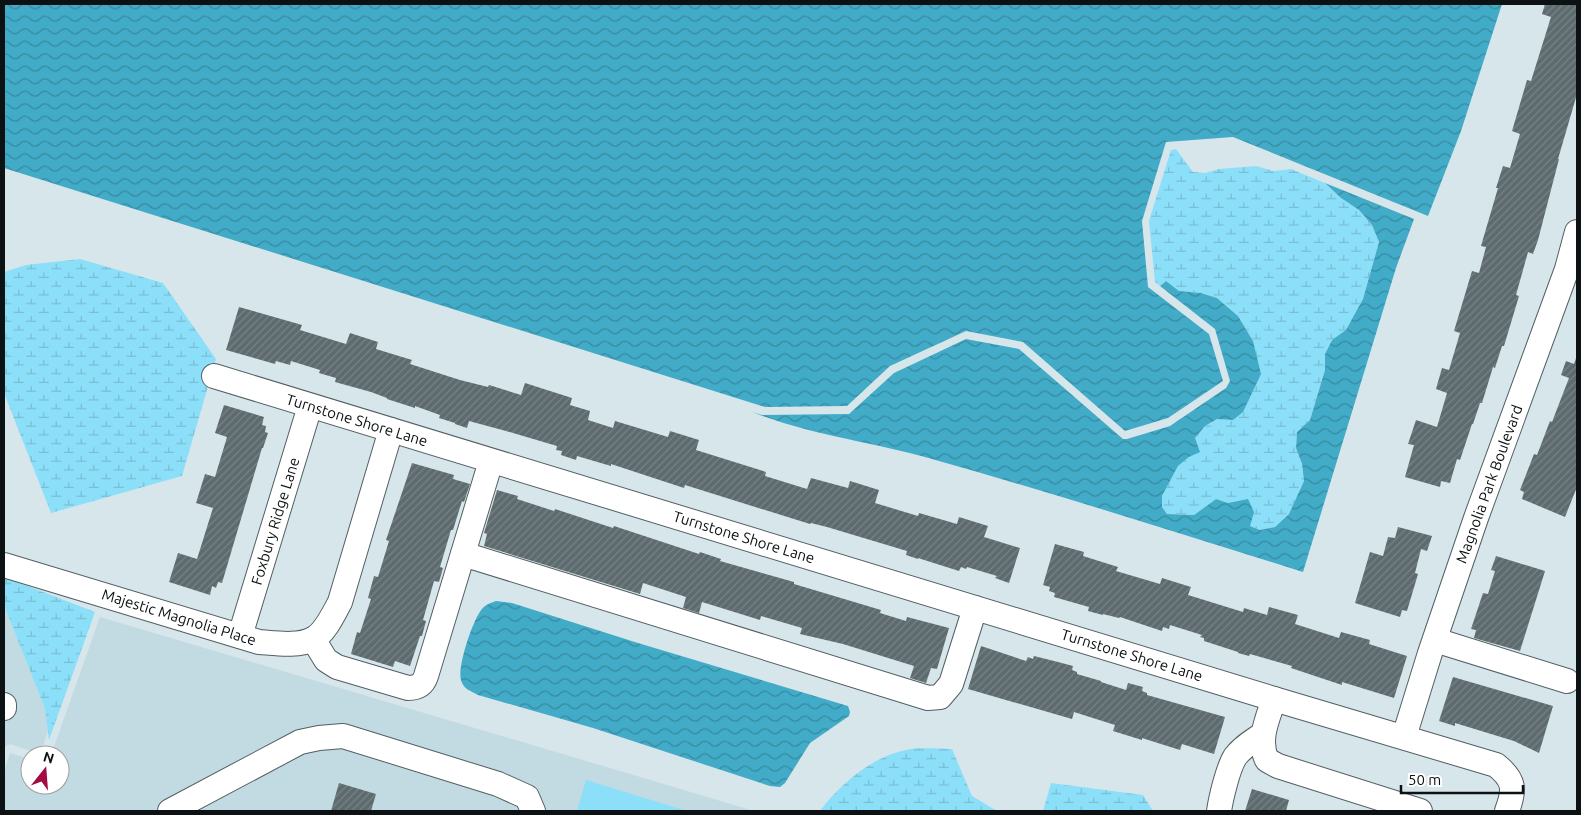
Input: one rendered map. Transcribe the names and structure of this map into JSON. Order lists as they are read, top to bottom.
{
  "streets": {
    "street": [
      "Turnstone Shore Lane",
      "Magnolia Park Boulevard",
      "Foxbury Ridge Lane",
      "Majestic Magnolia Place"
    ]
  },
  "crossings": [
    ["Turnstone Shore Lane", "Magnolia Park Boulevard"],
    ["Turnstone Shore Lane", "Foxbury Ridge Lane"],
    ["Foxbury Ridge Lane", "Majestic Magnolia Place"]
  ],
  "scale_bar": "50 m",
  "north": "top"
}
